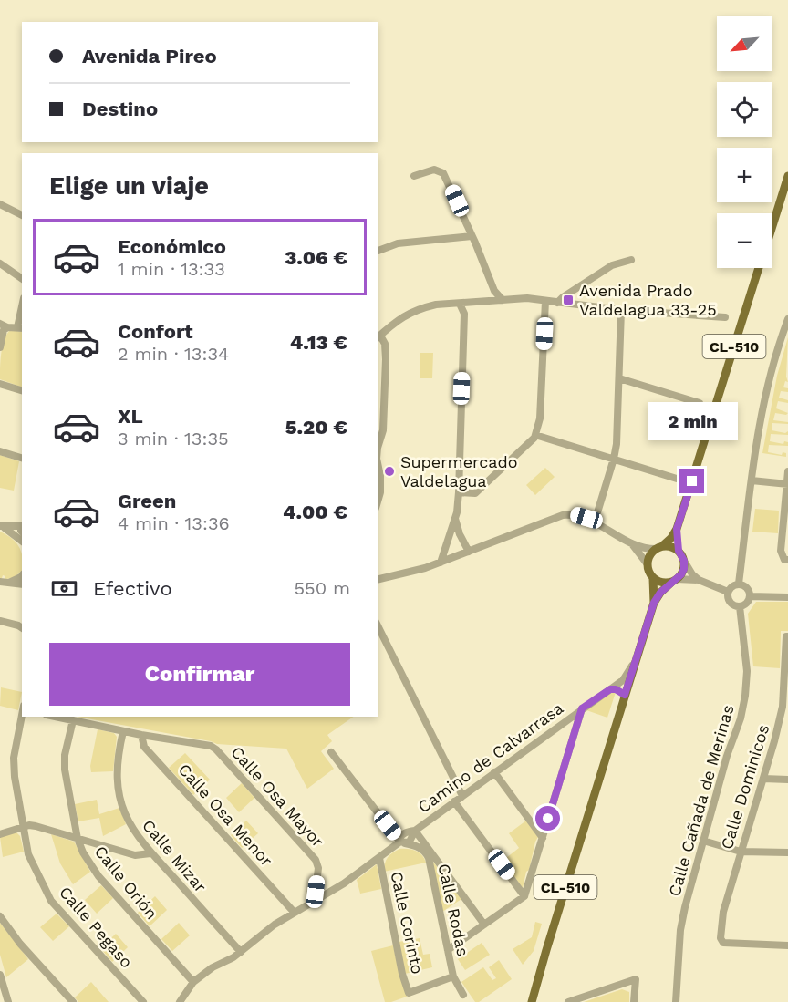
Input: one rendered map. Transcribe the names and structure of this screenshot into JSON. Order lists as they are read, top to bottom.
{
  "streets": {
    "main road": ["CL-510"],
    "street": [
      "Camino de Calvarrasa",
      "Calle Dominicos",
      "Calle Osa Mayor",
      "Calle Cañada de Merinas",
      "Calle Osa Menor",
      "Calle Mizar",
      "Calle Orión",
      "Calle Rodas",
      "Calle Corinto",
      "Calle Pegaso"
    ]
  },
  "crossings": [
    ["CL-510", "Camino de Calvarrasa"],
    ["Camino de Calvarrasa", "Calle Rodas"],
    ["Calle Osa Mayor", "Calle Osa Menor"],
    ["Calle Rodas", "Calle Corinto"]
  ],
  "places": {
    "transit": ["Avenida Prado Valdelagua 33-25"],
    "other": ["Supermercado Valdelagua"]
  },
  "north": "bottom left",
  "page": {
    "map_buttons": ["+", "−"],
    "banner": ["Avenida Pireo", "Destino"],
    "heading": "Elige un viaje",
    "list": [
      {
        "name": "Económico",
        "note": "1 min · 13:33",
        "value": "3.06 €"
      },
      {
        "name": "Confort",
        "note": "2 min · 13:34",
        "value": "4.13 €"
      },
      {
        "name": "XL",
        "note": "3 min · 13:35",
        "value": "5.20 €"
      },
      {
        "name": "Green",
        "note": "4 min · 13:36",
        "value": "4.00 €"
      }
    ],
    "bubble": "2 min",
    "pay": ["Efectivo", "550 m"],
    "buttons": "Confirmar"
  }
}
